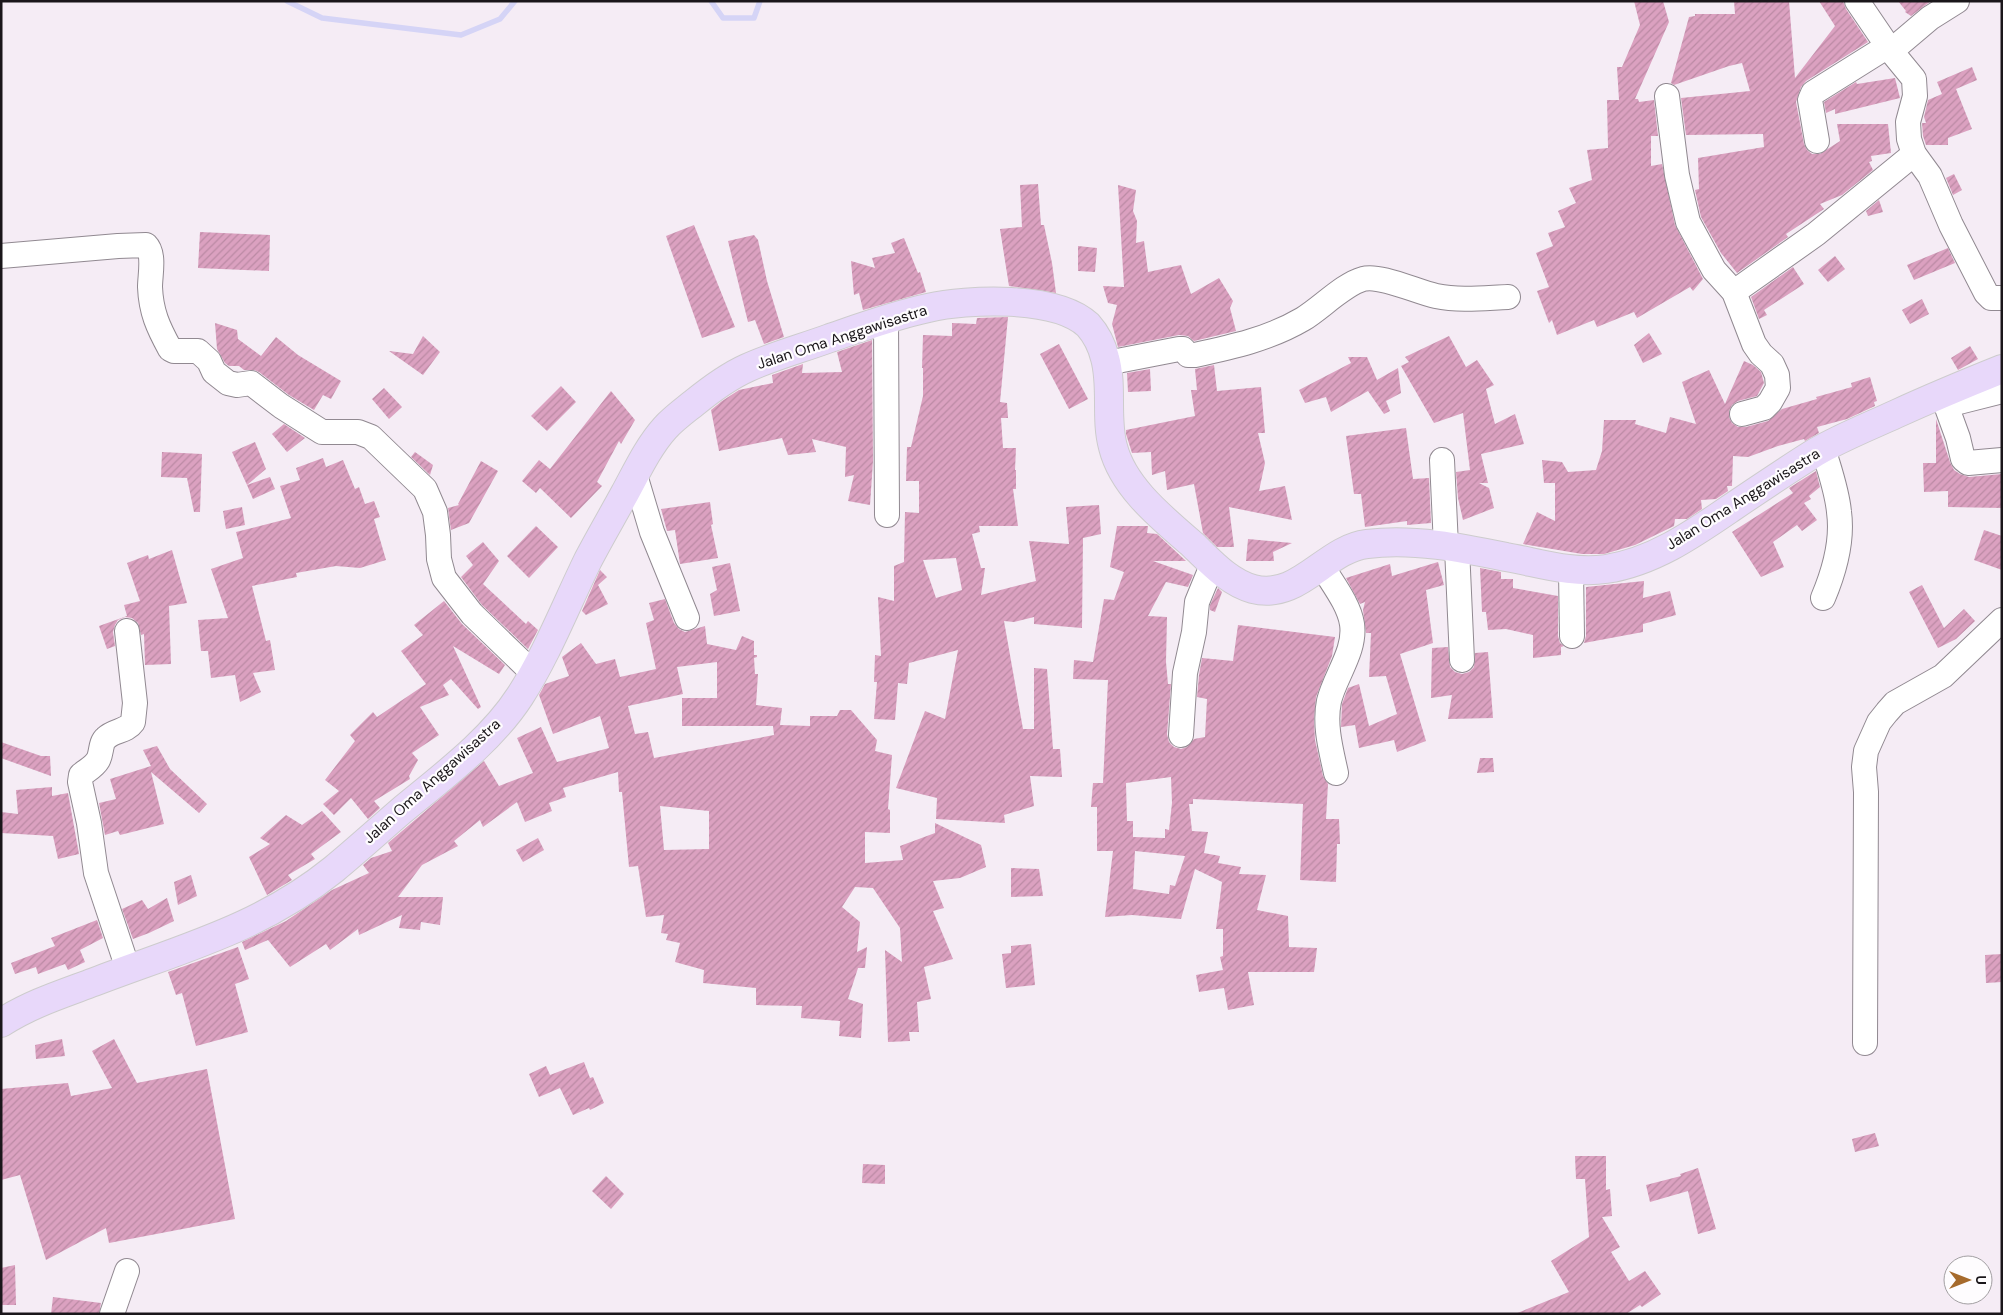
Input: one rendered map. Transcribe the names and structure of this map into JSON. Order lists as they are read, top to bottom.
{
  "streets": {
    "main road": ["Jalan Oma Anggawisastra"]
  },
  "north": "right"
}
